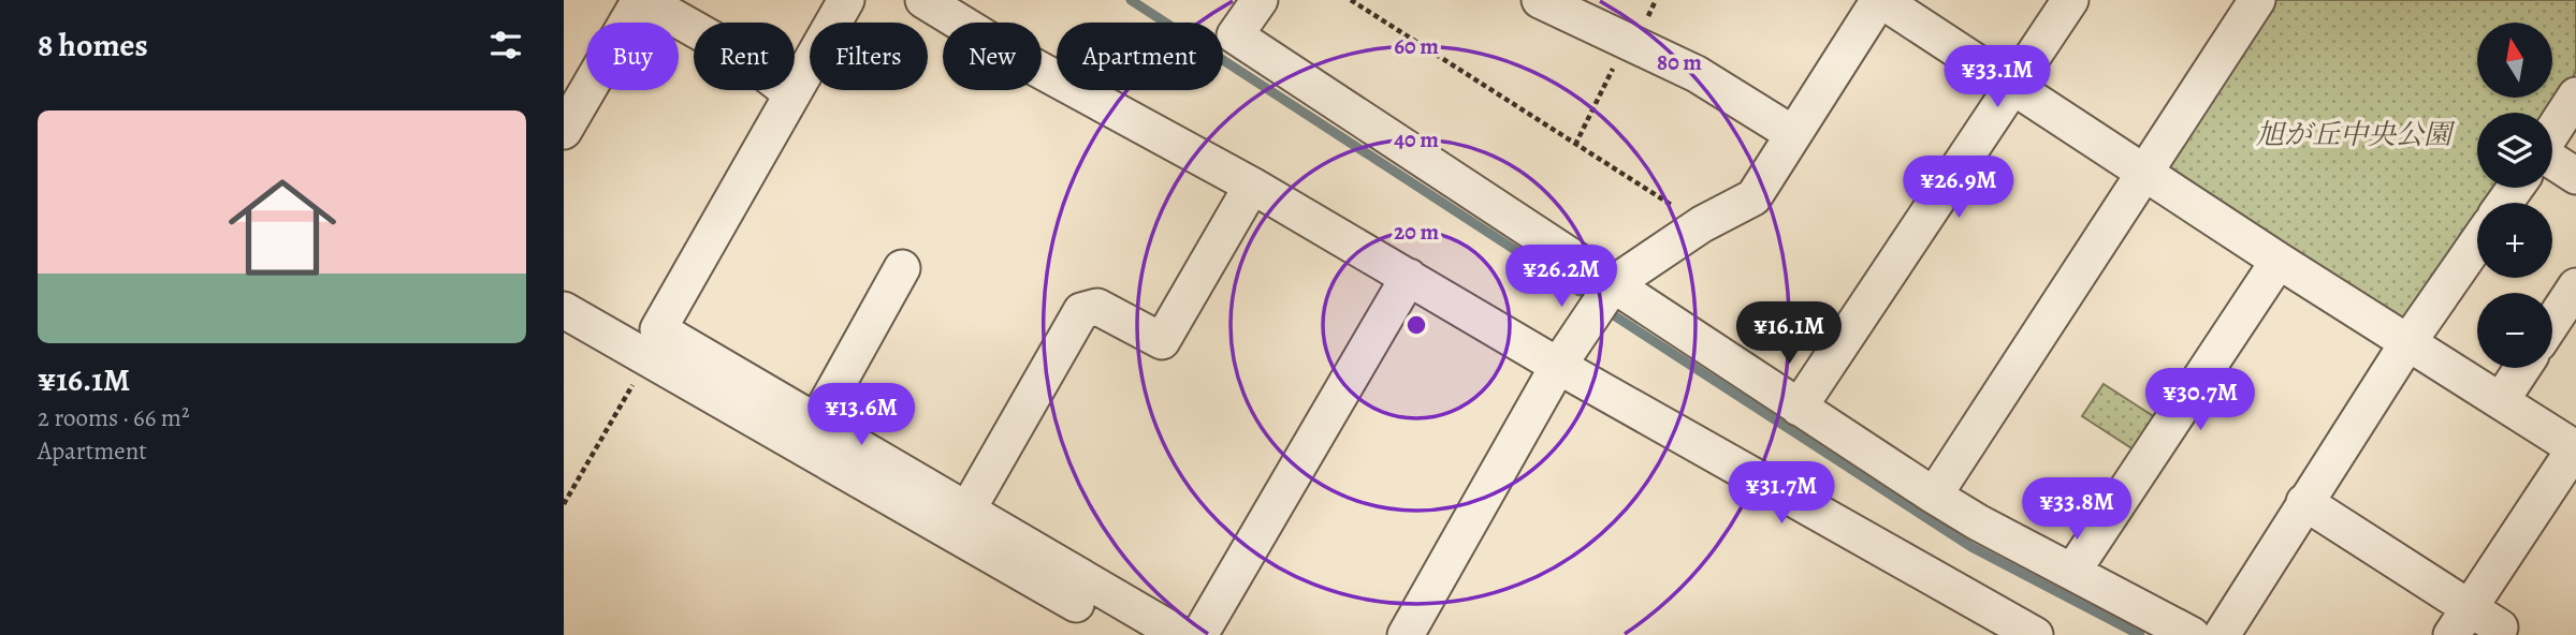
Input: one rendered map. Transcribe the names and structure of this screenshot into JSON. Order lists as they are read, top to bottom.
{
  "parks": ["旭が丘中央公園"],
  "north": "top",
  "page": {
    "heading": "8 homes",
    "map_buttons": ["+", "−"],
    "chip": [
      "Buy",
      "Rent",
      "Filters",
      "New",
      "Apartment"
    ],
    "price": [
      "¥33.1M",
      "¥26.9M",
      "¥26.2M",
      "¥16.1M",
      "¥30.7M",
      "¥13.6M",
      "¥31.7M",
      "¥33.8M"
    ],
    "list": [
      {
        "name": "¥16.1M",
        "note": "2 rooms · 66 m² · Apartment"
      }
    ]
  },
  "rings": [
    "60 m",
    "80 m",
    "40 m",
    "20 m"
  ]
}
